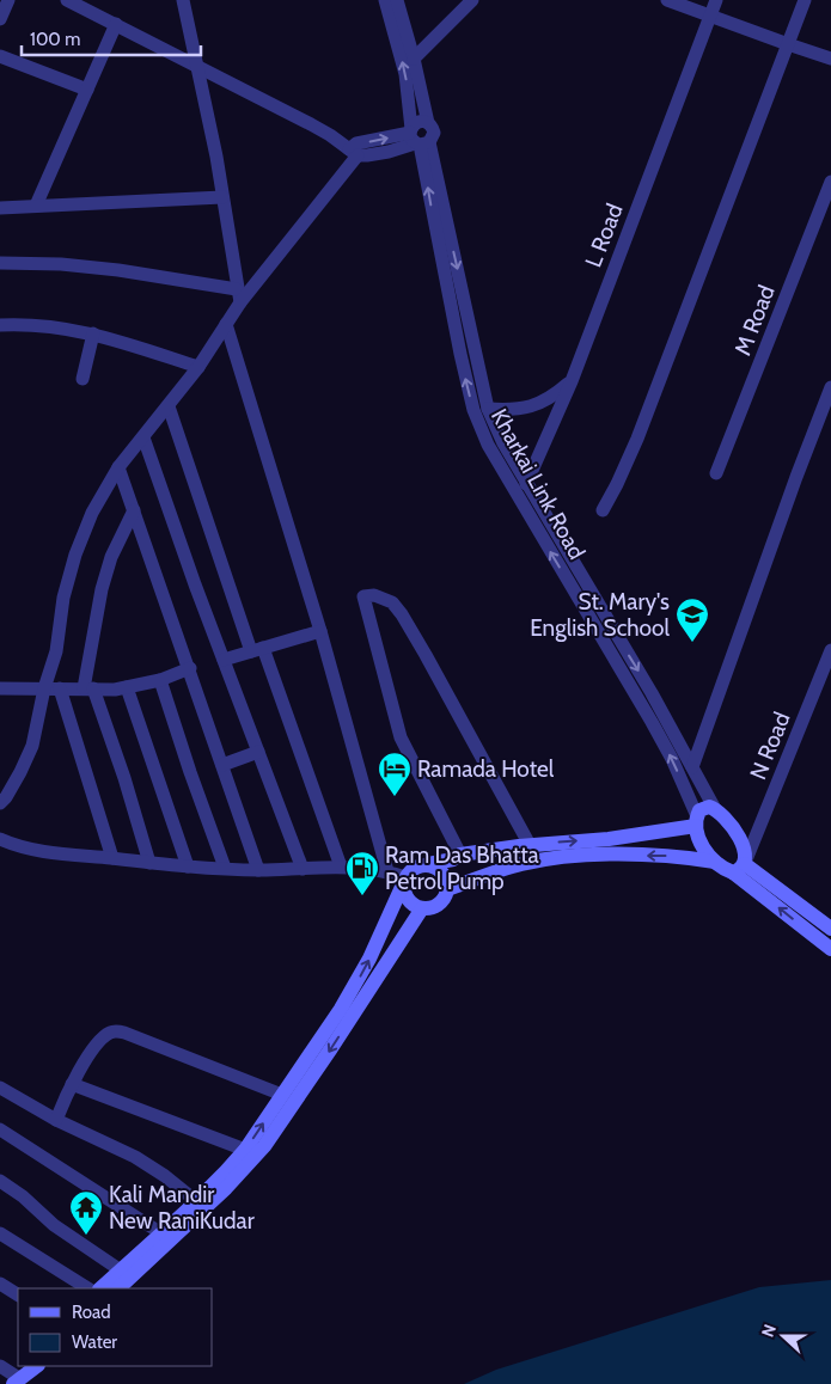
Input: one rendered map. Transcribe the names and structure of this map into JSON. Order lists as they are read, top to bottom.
{
  "streets": {
    "street": [
      "L Road",
      "M Road",
      "Kharkai Link Road",
      "N Road"
    ]
  },
  "places": {
    "school or university": ["St. Mary's English School"],
    "hotel": ["Ramada Hotel"],
    "fuel station": ["Ram Das Bhatta Petrol Pump"],
    "temple": ["Kali Mandir New RaniKudar"]
  },
  "legend": ["Road", "Water"],
  "scale_bar": "100 m",
  "north": "left"
}
